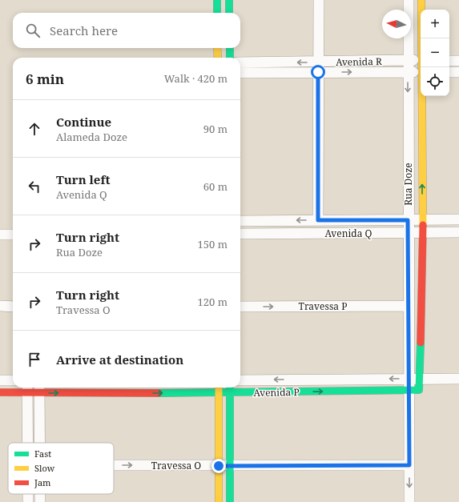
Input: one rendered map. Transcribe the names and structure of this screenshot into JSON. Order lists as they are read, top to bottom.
{
  "streets": {
    "street": [
      "Avenida R",
      "Rua Doze",
      "Avenida Q",
      "Travessa P",
      "Avenida P",
      "Travessa O"
    ]
  },
  "crossings": [
    ["Avenida R", "Rua Doze"],
    ["Rua Doze", "Avenida Q"],
    ["Rua Doze", "Travessa P"],
    ["Rua Doze", "Avenida P"],
    ["Rua Doze", "Travessa O"]
  ],
  "one_way": ["Travessa P", "Travessa O"],
  "legend": ["Fast", "Slow", "Jam"],
  "north": "left",
  "page": {
    "map_buttons": ["+", "−"],
    "search": "Search here",
    "heading": ["6 min", "Walk · 420 m"],
    "list": [
      ["Continue", "Alameda Doze", "90 m"],
      ["Turn left", "Avenida Q", "60 m"],
      ["Turn right", "Rua Doze", "150 m"],
      ["Turn right", "Travessa O", "120 m"],
      "Arrive at destination"
    ]
  }
}
